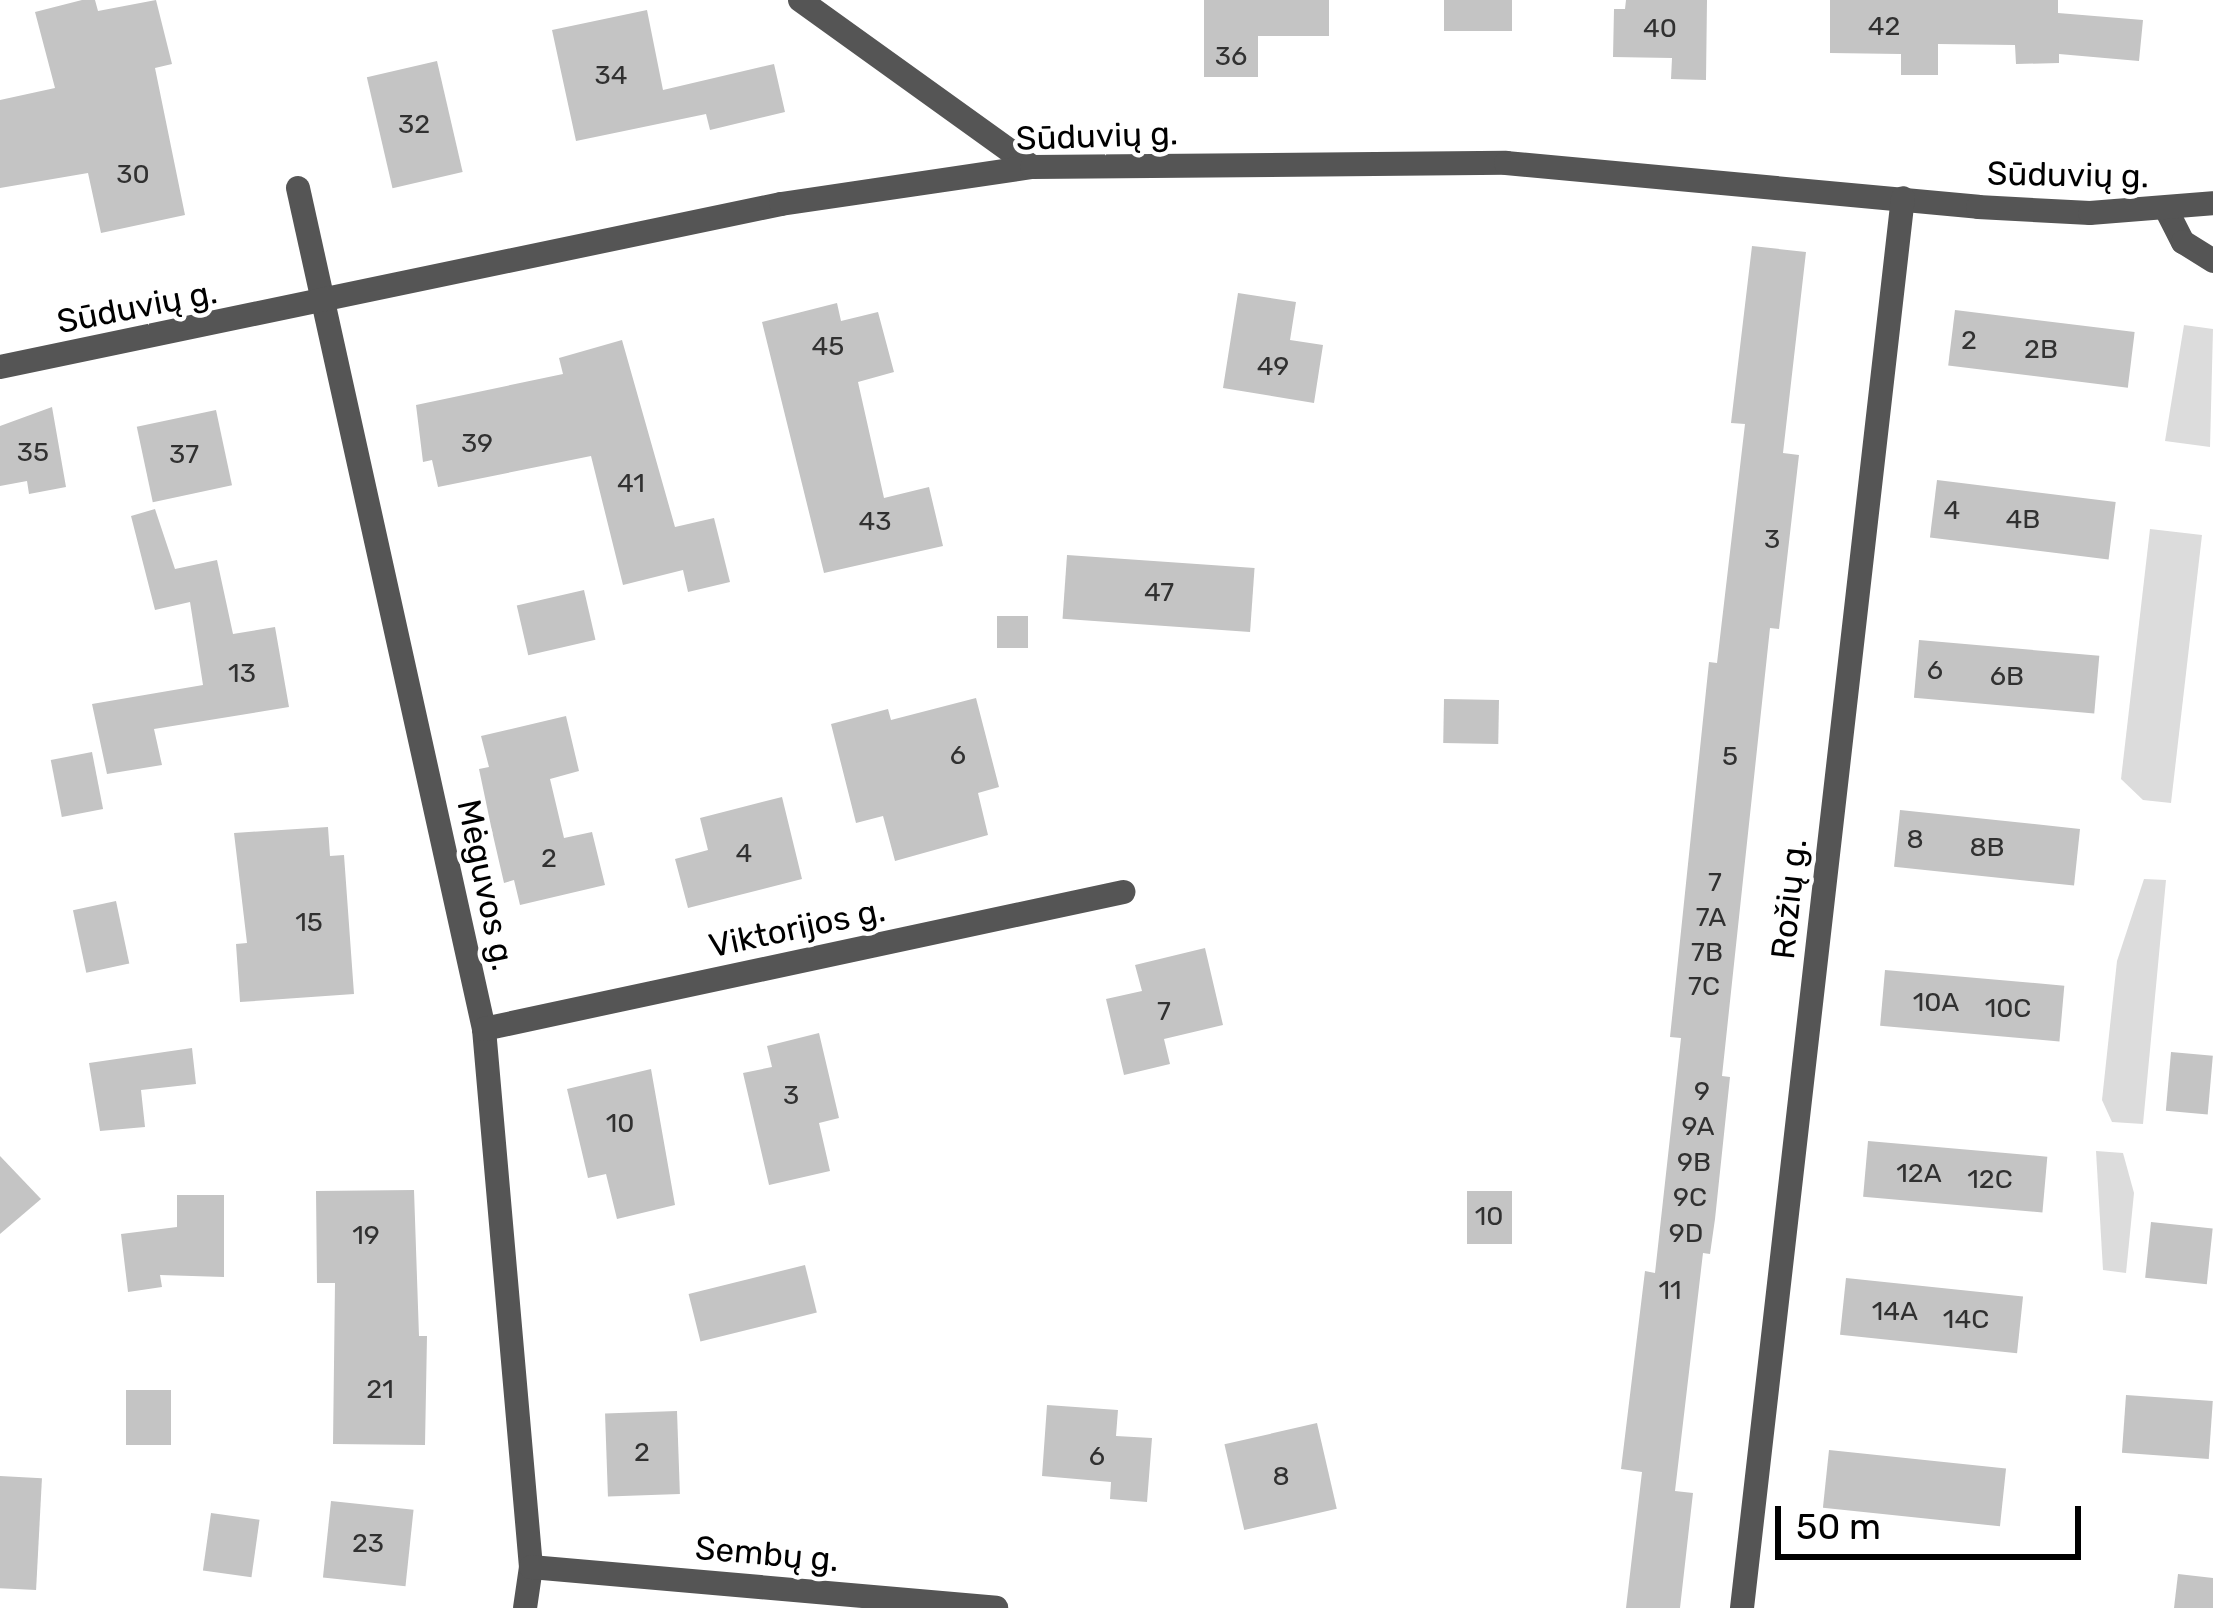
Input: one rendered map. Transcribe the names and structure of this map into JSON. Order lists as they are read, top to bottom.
{
  "streets": {
    "street": [
      "Sūduvių g.",
      "Mėguvos g.",
      "Rožių g.",
      "Viktorijos g.",
      "Sembų g."
    ]
  },
  "crossings": [
    ["Sūduvių g.", "Mėguvos g."],
    ["Sūduvių g.", "Rožių g."],
    ["Mėguvos g.", "Viktorijos g."],
    ["Mėguvos g.", "Sembų g."]
  ],
  "house_numbers": [
    "42",
    "40",
    "36",
    "34",
    "32",
    "30",
    "2",
    "45",
    "2B",
    "49",
    "39",
    "35",
    "37",
    "41",
    "4",
    "4B",
    "43",
    "3",
    "47",
    "6",
    "13",
    "6B",
    "6",
    "5",
    "8",
    "8B",
    "4",
    "2",
    "7",
    "7A",
    "15",
    "7B",
    "7C",
    "10A",
    "10C",
    "7",
    "9",
    "3",
    "10",
    "9A",
    "9B",
    "12A",
    "12C",
    "9C",
    "10",
    "9D",
    "19",
    "11",
    "14A",
    "14C",
    "21",
    "2",
    "6",
    "8",
    "23"
  ],
  "scale_bar": "50 m"
}
